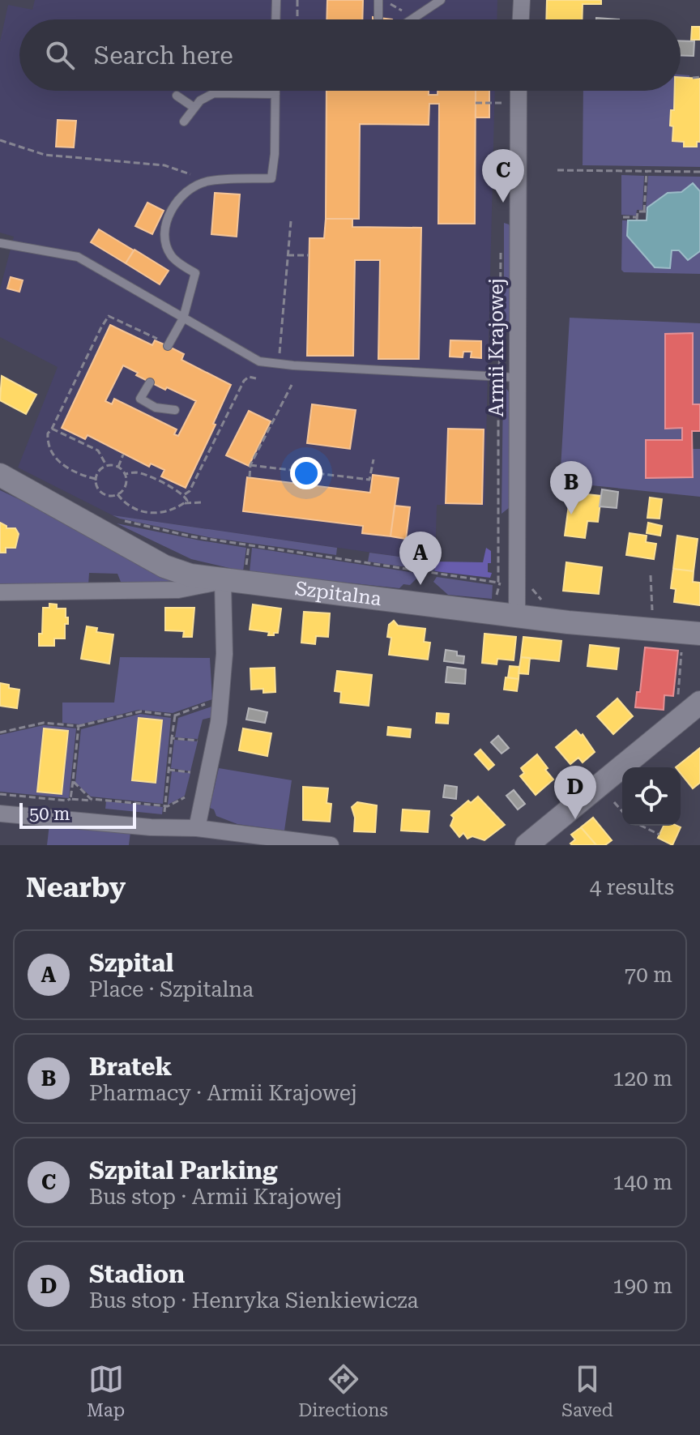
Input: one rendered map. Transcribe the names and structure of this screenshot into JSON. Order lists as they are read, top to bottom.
{
  "streets": {
    "street": ["Armii Krajowej", "Szpitalna"]
  },
  "crossings": [
    ["Armii Krajowej", "Szpitalna"]
  ],
  "scale_bar": "50 m",
  "page": {
    "search": "Search here",
    "pins": [
      "C",
      "B",
      "A",
      "D"
    ],
    "scale": "50 m",
    "heading": ["Nearby", "4 results"],
    "list": [
      {
        "mark": "A",
        "name": "Szpital",
        "note": "Place · Szpitalna",
        "value": "70 m"
      },
      {
        "mark": "B",
        "name": "Bratek",
        "note": "Pharmacy · Armii Krajowej",
        "value": "120 m"
      },
      {
        "mark": "C",
        "name": "Szpital Parking",
        "note": "Bus stop · Armii Krajowej",
        "value": "140 m"
      },
      {
        "mark": "D",
        "name": "Stadion",
        "note": "Bus stop · Henryka Sienkiewicza",
        "value": "190 m"
      }
    ],
    "nav": ["Map", "Directions", "Saved"]
  }
}
